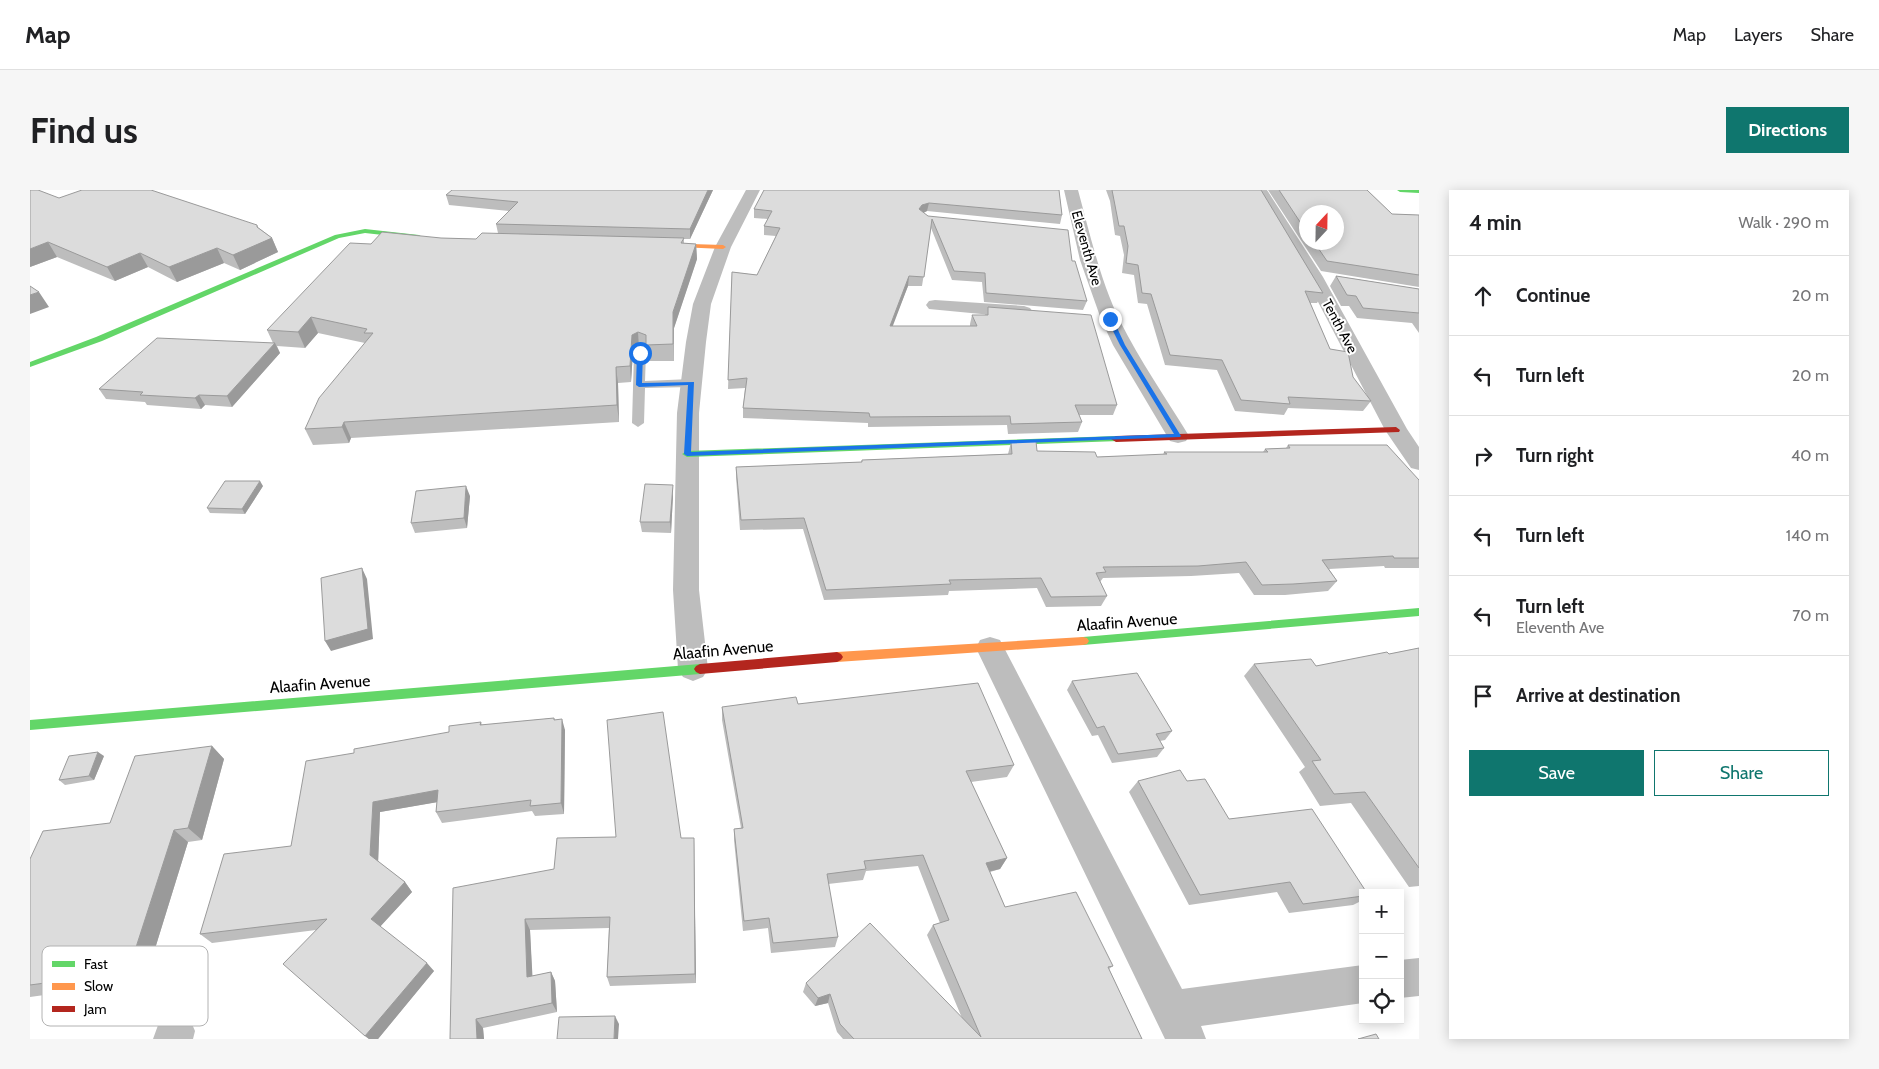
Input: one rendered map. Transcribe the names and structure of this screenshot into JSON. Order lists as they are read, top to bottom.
{
  "streets": {
    "street": ["Eleventh Ave", "Tenth Ave", "Alaafin Avenue"]
  },
  "legend": ["Fast", "Slow", "Jam"],
  "north": "top",
  "page": {
    "header": "Map",
    "nav": ["Map", "Layers", "Share"],
    "buttons": [
      "Directions",
      ["Save", "Share"]
    ],
    "title": "Find us",
    "heading": ["4 min", "Walk · 290 m"],
    "list": [
      ["Continue", "20 m"],
      ["Turn left", "20 m"],
      ["Turn right", "40 m"],
      ["Turn left", "140 m"],
      ["Turn left", "Eleventh Ave", "70 m"],
      "Arrive at destination"
    ],
    "map_buttons": ["+", "−"]
  }
}
